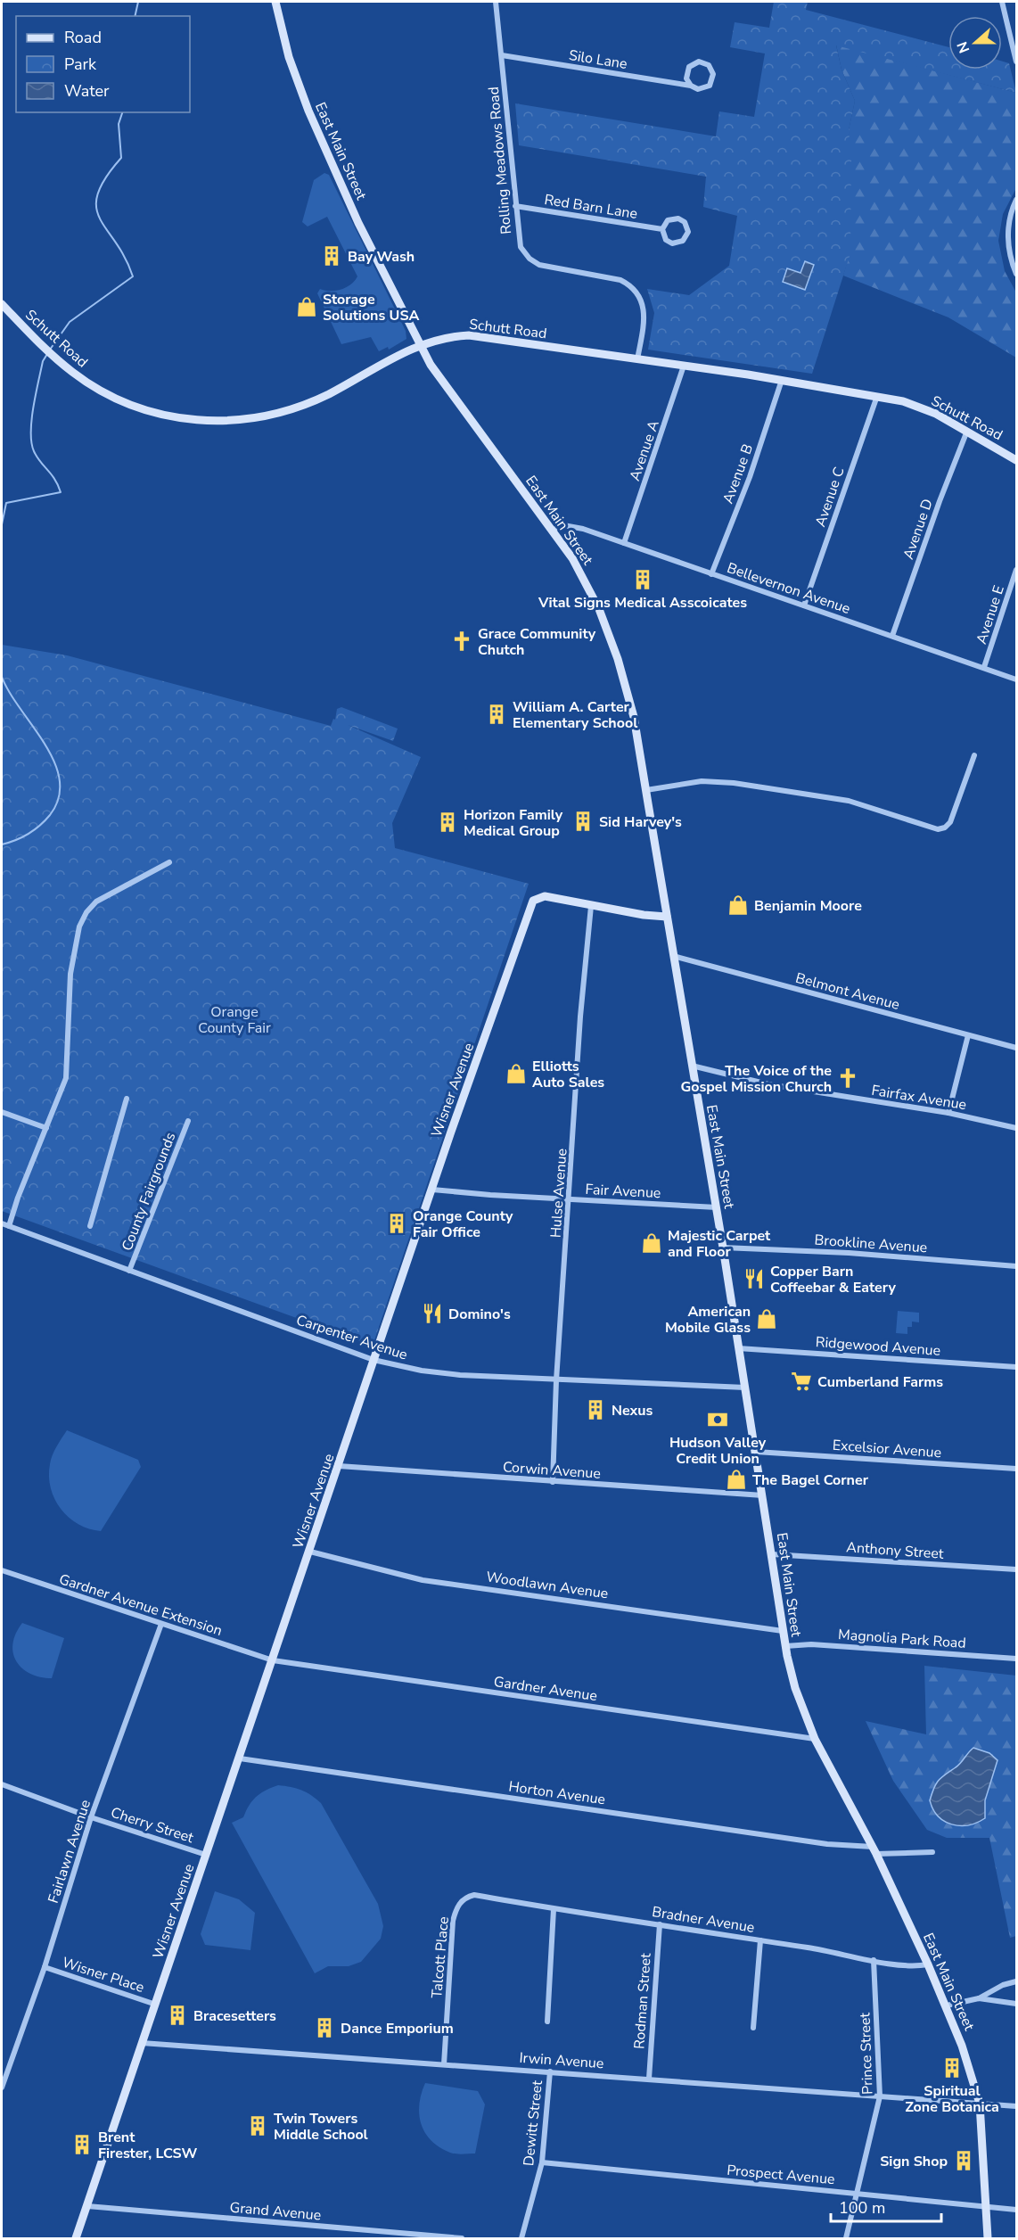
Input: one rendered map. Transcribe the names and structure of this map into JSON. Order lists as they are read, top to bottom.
{
  "streets": {
    "street": [
      "Silo Lane",
      "East Main Street",
      "Rolling Meadows Road",
      "Red Barn Lane",
      "Schutt Road",
      "Avenue A",
      "Avenue B",
      "Avenue C",
      "Avenue D",
      "Bellevernon Avenue",
      "Avenue E",
      "Belmont Avenue",
      "Wisner Avenue",
      "Fairfax Avenue",
      "Fair Avenue",
      "County Fairgrounds",
      "Hulse Avenue",
      "Brookline Avenue",
      "Carpenter Avenue",
      "Ridgewood Avenue",
      "Excelsior Avenue",
      "Corwin Avenue",
      "Anthony Street",
      "Woodlawn Avenue",
      "Gardner Avenue Extension",
      "Magnolia Park Road",
      "Gardner Avenue",
      "Horton Avenue",
      "Cherry Street",
      "Fairlawn Avenue",
      "Bradner Avenue",
      "Talcott Place",
      "Wisner Place",
      "Rodman Street",
      "Prince Street",
      "Irwin Avenue",
      "Dewitt Street",
      "Prospect Avenue",
      "Grand Avenue"
    ]
  },
  "crossings": [
    ["Silo Lane", "Rolling Meadows Road"],
    ["East Main Street", "Schutt Road"],
    ["East Main Street", "Bellevernon Avenue"],
    ["East Main Street", "Belmont Avenue"],
    ["East Main Street", "Wisner Avenue"],
    ["East Main Street", "Fairfax Avenue"],
    ["East Main Street", "Fair Avenue"],
    ["East Main Street", "Brookline Avenue"],
    ["East Main Street", "Carpenter Avenue"],
    ["East Main Street", "Ridgewood Avenue"],
    ["East Main Street", "Excelsior Avenue"],
    ["East Main Street", "Corwin Avenue"],
    ["East Main Street", "Anthony Street"],
    ["East Main Street", "Woodlawn Avenue"],
    ["East Main Street", "Magnolia Park Road"],
    ["East Main Street", "Gardner Avenue"],
    ["East Main Street", "Horton Avenue"],
    ["East Main Street", "Bradner Avenue"],
    ["East Main Street", "Irwin Avenue"],
    ["East Main Street", "Prospect Avenue"],
    ["Rolling Meadows Road", "Red Barn Lane"],
    ["Rolling Meadows Road", "Schutt Road"],
    ["Schutt Road", "Avenue A"],
    ["Schutt Road", "Avenue B"],
    ["Schutt Road", "Avenue C"],
    ["Schutt Road", "Avenue D"],
    ["Avenue A", "Bellevernon Avenue"],
    ["Avenue B", "Bellevernon Avenue"],
    ["Avenue C", "Bellevernon Avenue"],
    ["Avenue D", "Bellevernon Avenue"],
    ["Bellevernon Avenue", "Avenue E"],
    ["Wisner Avenue", "Fair Avenue"],
    ["Wisner Avenue", "Hulse Avenue"],
    ["Wisner Avenue", "Carpenter Avenue"],
    ["Wisner Avenue", "Corwin Avenue"],
    ["Wisner Avenue", "Woodlawn Avenue"],
    ["Wisner Avenue", "Gardner Avenue Extension"],
    ["Wisner Avenue", "Gardner Avenue"],
    ["Wisner Avenue", "Horton Avenue"],
    ["Wisner Avenue", "Cherry Street"],
    ["Wisner Avenue", "Wisner Place"],
    ["Wisner Avenue", "Irwin Avenue"],
    ["Wisner Avenue", "Grand Avenue"],
    ["Fair Avenue", "Hulse Avenue"],
    ["County Fairgrounds", "Carpenter Avenue"],
    ["Hulse Avenue", "Carpenter Avenue"],
    ["Hulse Avenue", "Corwin Avenue"],
    ["Gardner Avenue Extension", "Gardner Avenue"],
    ["Gardner Avenue Extension", "Fairlawn Avenue"],
    ["Cherry Street", "Fairlawn Avenue"],
    ["Fairlawn Avenue", "Wisner Place"],
    ["Bradner Avenue", "Talcott Place"],
    ["Bradner Avenue", "Rodman Street"],
    ["Bradner Avenue", "Prince Street"],
    ["Talcott Place", "Irwin Avenue"],
    ["Rodman Street", "Irwin Avenue"],
    ["Prince Street", "Irwin Avenue"],
    ["Prince Street", "Prospect Avenue"],
    ["Irwin Avenue", "Dewitt Street"],
    ["Dewitt Street", "Prospect Avenue"]
  ],
  "parks": ["Orange County Fair"],
  "places": {
    "building": [
      "Bay Wash",
      "Vital Signs Medical Asscoicates",
      "William A. Carter Elementary School",
      "Sid Harvey's",
      "Horizon Family Medical Group",
      "Orange County Fair Office",
      "Nexus",
      "Bracesetters",
      "Dance Emporium",
      "Spiritual Zone Botanica",
      "Twin Towers Middle School",
      "Brent Firester, LCSW",
      "Sign Shop"
    ],
    "shop": [
      "Storage Solutions USA",
      "Benjamin Moore",
      "Elliotts Auto Sales",
      "Majestic Carpet and Floor",
      "American Mobile Glass",
      "The Bagel Corner"
    ],
    "church": ["Grace Community Chutch", "The Voice of the Gospel Mission Church"],
    "restaurant": ["Copper Barn Coffeebar & Eatery", "Domino's"],
    "supermarket": ["Cumberland Farms"],
    "bank": ["Hudson Valley Credit Union"]
  },
  "legend": ["Road", "Park", "Water"],
  "scale_bar": "100 m",
  "north": "left"
}
